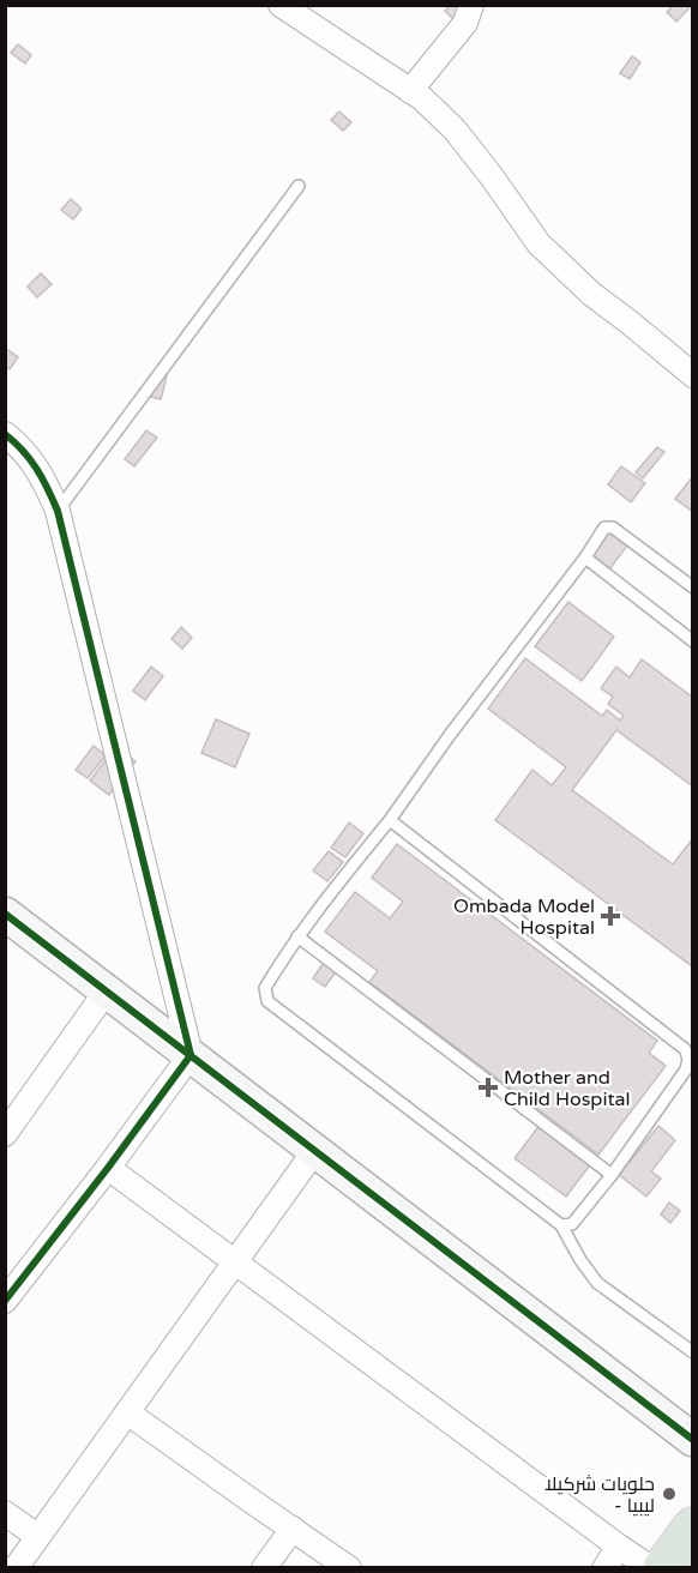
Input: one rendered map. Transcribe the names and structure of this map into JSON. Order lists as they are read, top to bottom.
{
  "places": {
    "health": ["Ombada Model Hospital", "Mother and Child Hospital"],
    "other": ["حلويات شركيلا - ليبيا"]
  }
}
